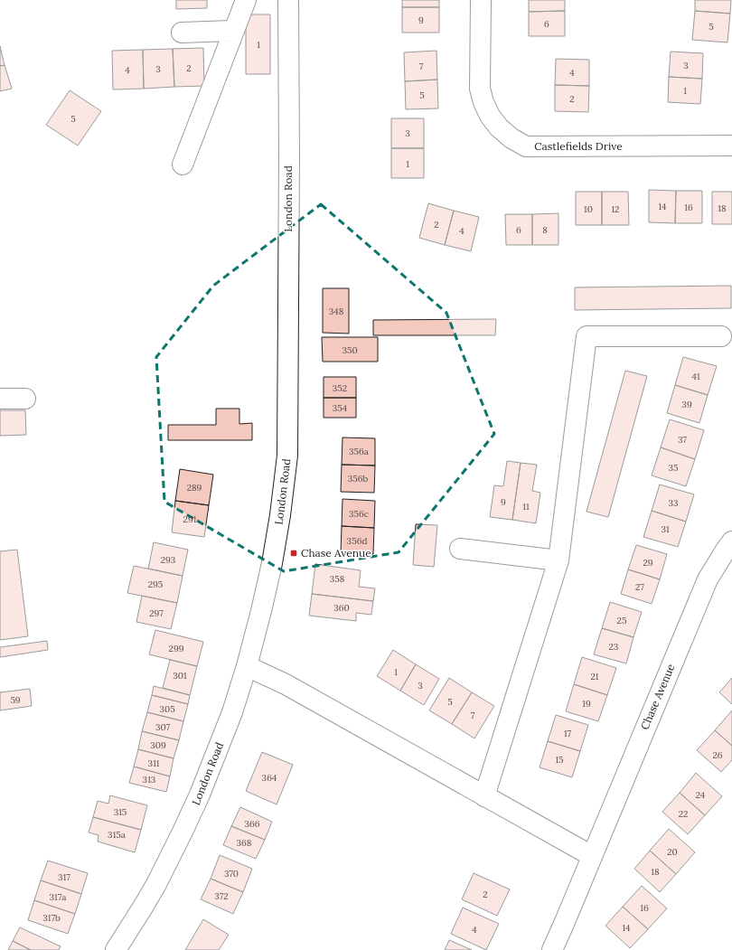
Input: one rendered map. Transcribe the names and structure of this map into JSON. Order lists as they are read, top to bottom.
{
  "streets": {
    "main road": ["Castlefields Drive", "London Road", "Chase Avenue"]
  },
  "places": {
    "transit": ["Chase Avenue"]
  },
  "house_numbers": [
    "9",
    "6",
    "5",
    "1",
    "3",
    "7",
    "2",
    "3",
    "4",
    "4",
    "1",
    "5",
    "2",
    "5",
    "3",
    "1",
    "14",
    "16",
    "18",
    "10",
    "12",
    "2",
    "6",
    "8",
    "4",
    "348",
    "350",
    "41",
    "352",
    "39",
    "354",
    "37",
    "356a",
    "35",
    "356b",
    "289",
    "9",
    "33",
    "11",
    "356c",
    "291",
    "31",
    "356d",
    "293",
    "29",
    "358",
    "295",
    "27",
    "360",
    "297",
    "25",
    "23",
    "299",
    "1",
    "301",
    "21",
    "3",
    "59",
    "5",
    "19",
    "305",
    "7",
    "307",
    "17",
    "309",
    "26",
    "15",
    "311",
    "364",
    "313",
    "24",
    "315",
    "22",
    "366",
    "315a",
    "368",
    "20",
    "18",
    "370",
    "317",
    "2",
    "372",
    "317a",
    "16",
    "317b",
    "14",
    "4"
  ]
}
